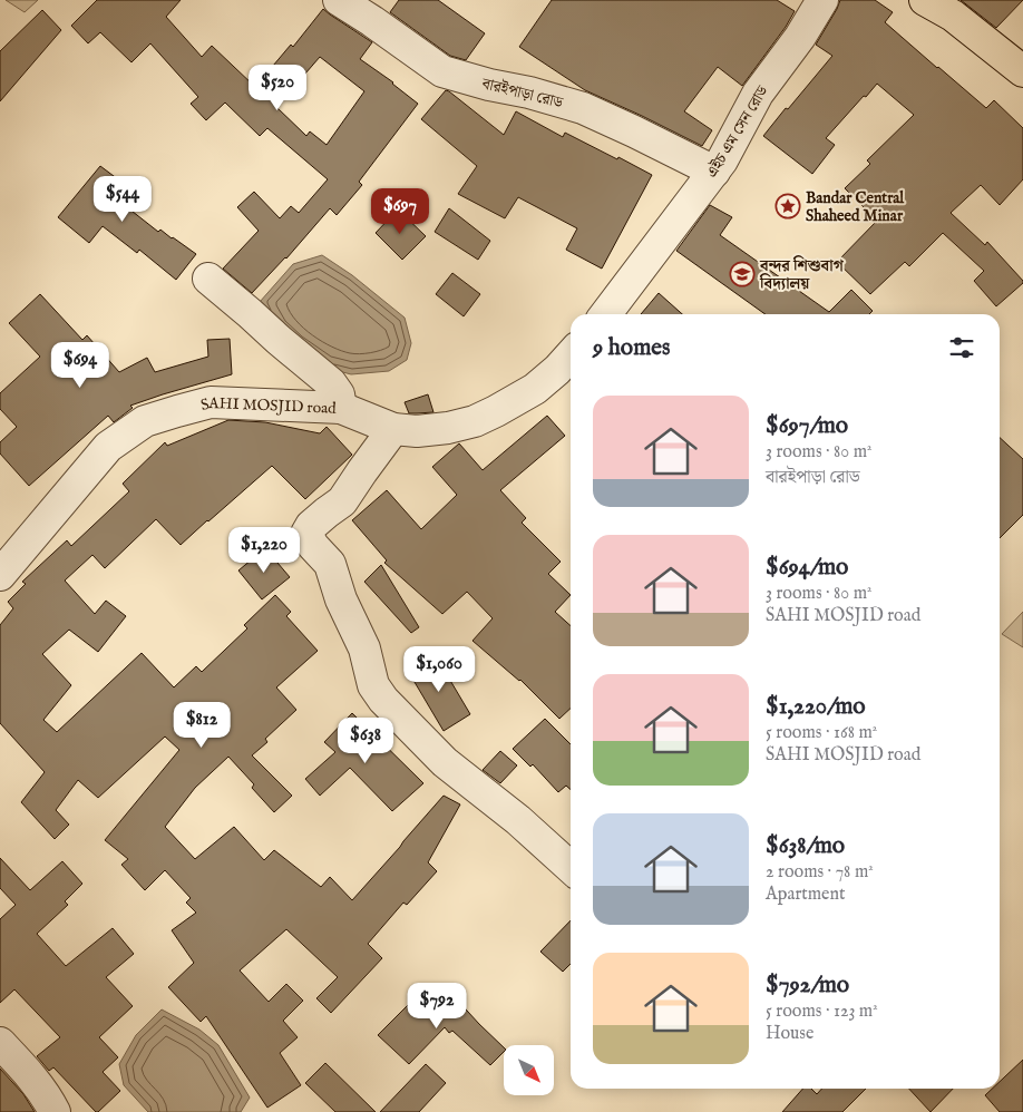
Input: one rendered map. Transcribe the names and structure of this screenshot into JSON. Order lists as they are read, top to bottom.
{
  "streets": {
    "street": ["বারইপাড়া রোড", "এইচ এম সেন রোড", "SAHI MOSJID road"]
  },
  "crossings": [
    ["বারইপাড়া রোড", "এইচ এম সেন রোড"]
  ],
  "places": {
    "place": ["Bandar Central Shaheed Minar"],
    "school or university": ["বন্দর শিশুবাগ বিদ্যালয়"]
  },
  "north": "bottom right",
  "page": {
    "price": [
      "$520",
      "$544",
      "$697",
      "$694",
      "$1,220",
      "$1,060",
      "$812",
      "$638",
      "$792"
    ],
    "heading": "9 homes",
    "list": [
      {
        "name": "$697/mo",
        "note": "3 rooms · 80 m² · বারইপাড়া রোড"
      },
      {
        "name": "$694/mo",
        "note": "3 rooms · 80 m² · SAHI MOSJID road"
      },
      {
        "name": "$1,220/mo",
        "note": "5 rooms · 168 m² · SAHI MOSJID road"
      },
      {
        "name": "$638/mo",
        "note": "2 rooms · 78 m² · Apartment"
      },
      {
        "name": "$792/mo",
        "note": "5 rooms · 123 m² · House"
      }
    ]
  }
}
